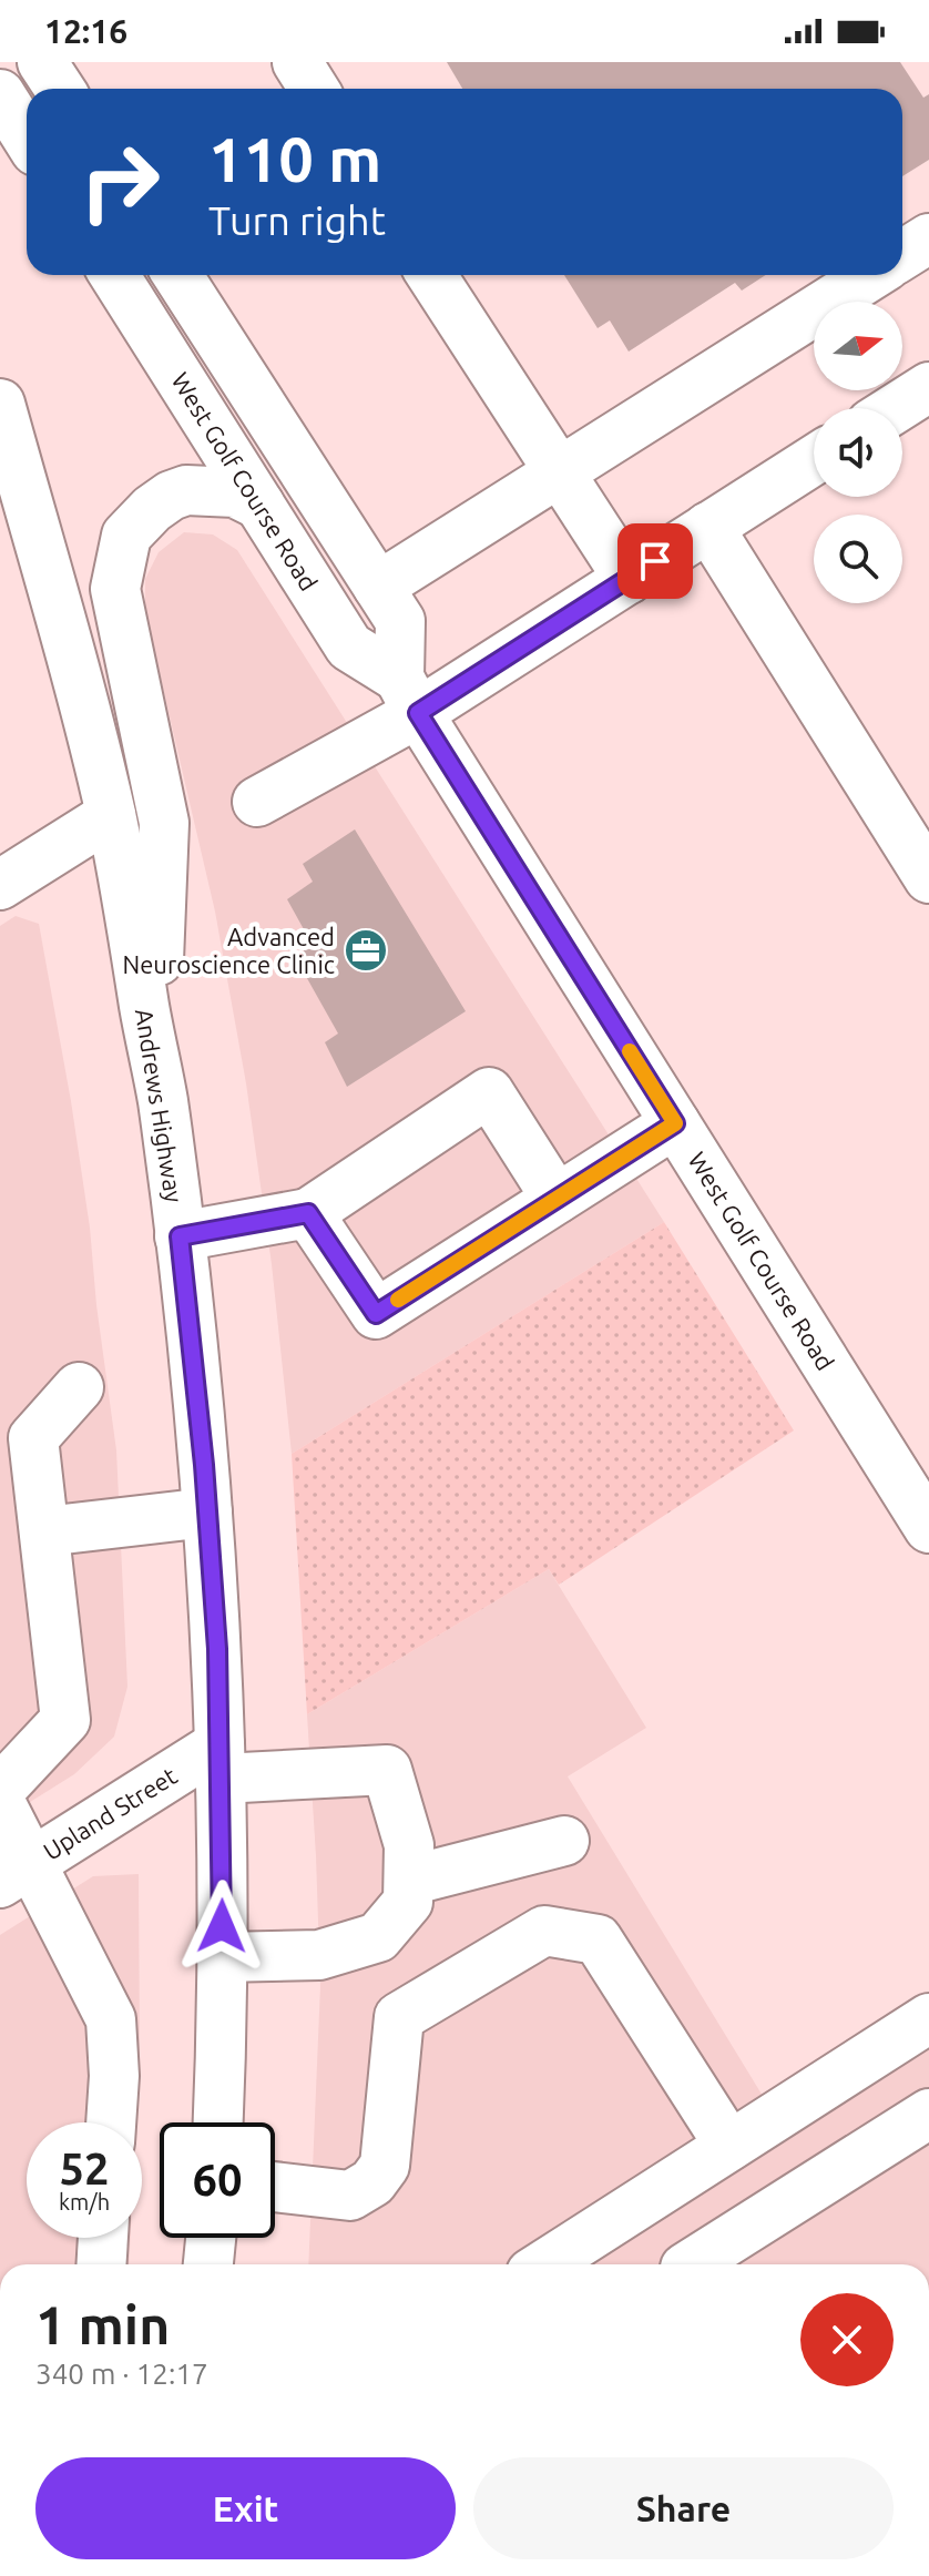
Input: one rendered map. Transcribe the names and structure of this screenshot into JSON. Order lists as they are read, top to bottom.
{
  "streets": {
    "main road": ["West Golf Course Road", "Andrews Highway", "Upland Street"]
  },
  "crossings": [
    ["Andrews Highway", "Upland Street"]
  ],
  "places": {
    "office": ["Advanced Neuroscience Clinic"]
  },
  "north": "right",
  "page": {
    "status": "12:16",
    "turn": ["110 m", "Turn right"],
    "speed": "52 km/h",
    "limit": "60",
    "heading": ["1 min", "340 m · 12:17"],
    "buttons": ["Exit", "Share"]
  }
}
